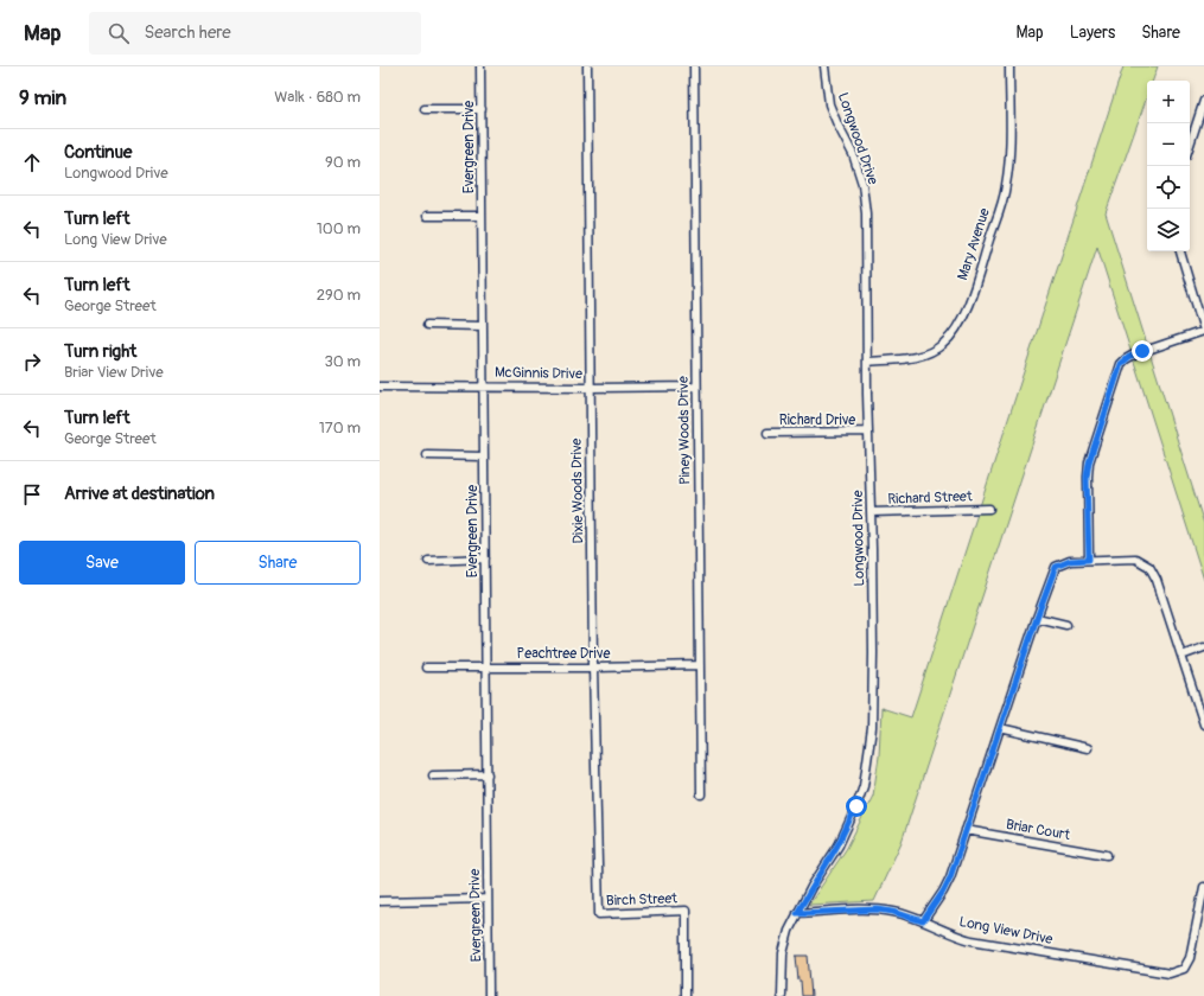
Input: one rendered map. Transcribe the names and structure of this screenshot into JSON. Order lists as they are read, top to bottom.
{
  "streets": {
    "street": [
      "Longwood Drive",
      "Evergreen Drive",
      "Mary Avenue",
      "McGinnis Drive",
      "Richard Drive",
      "Piney Woods Drive",
      "Dixie Woods Drive",
      "Richard Street",
      "Peachtree Drive",
      "Briar Court",
      "Birch Street",
      "Long View Drive"
    ]
  },
  "crossings": [
    ["Longwood Drive", "Mary Avenue"],
    ["Longwood Drive", "Richard Drive"],
    ["Longwood Drive", "Richard Street"],
    ["Longwood Drive", "Long View Drive"],
    ["Evergreen Drive", "McGinnis Drive"],
    ["Evergreen Drive", "Peachtree Drive"],
    ["McGinnis Drive", "Piney Woods Drive"],
    ["McGinnis Drive", "Dixie Woods Drive"],
    ["Piney Woods Drive", "Peachtree Drive"],
    ["Dixie Woods Drive", "Peachtree Drive"],
    ["Dixie Woods Drive", "Birch Street"]
  ],
  "page": {
    "header": "Map",
    "search": "Search here",
    "nav": ["Map", "Layers", "Share"],
    "heading": ["9 min", "Walk · 680 m"],
    "map_buttons": ["+", "−"],
    "list": [
      ["Continue", "Longwood Drive", "90 m"],
      ["Turn left", "Long View Drive", "100 m"],
      ["Turn left", "George Street", "290 m"],
      ["Turn right", "Briar View Drive", "30 m"],
      ["Turn left", "George Street", "170 m"],
      "Arrive at destination"
    ],
    "buttons": ["Save", "Share"]
  }
}
